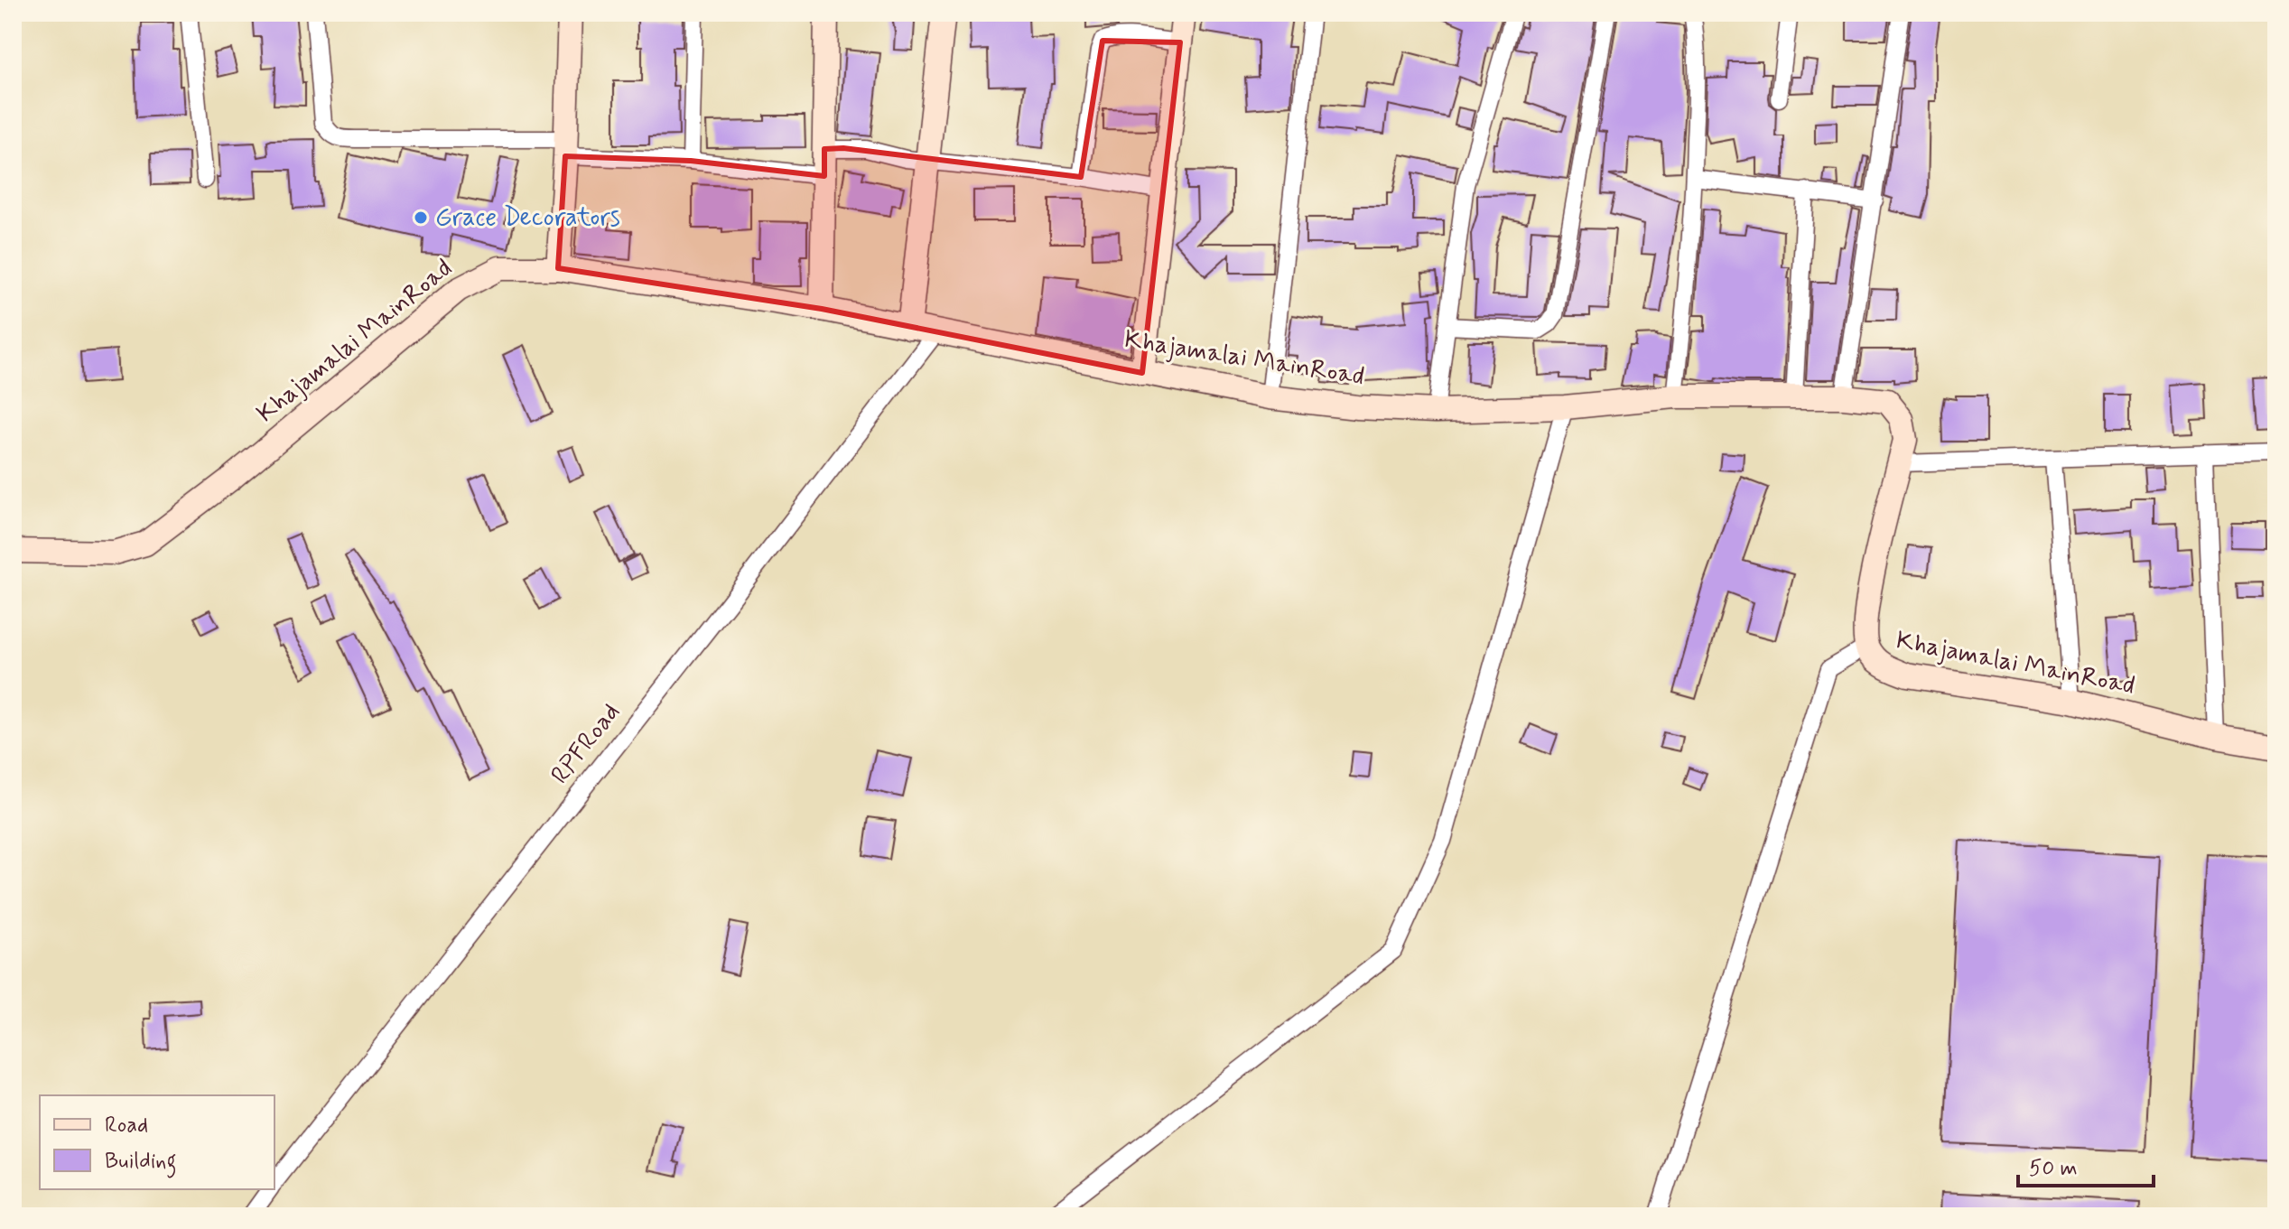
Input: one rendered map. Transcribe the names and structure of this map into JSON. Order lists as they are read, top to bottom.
{
  "streets": {
    "main road": ["Khajamalai MainRoad"],
    "street": ["RPFRoad"]
  },
  "crossings": [
    ["Khajamalai MainRoad", "RPFRoad"]
  ],
  "places": ["Grace Decorators"],
  "legend": ["Road", "Building"],
  "scale_bar": "50 m"
}
